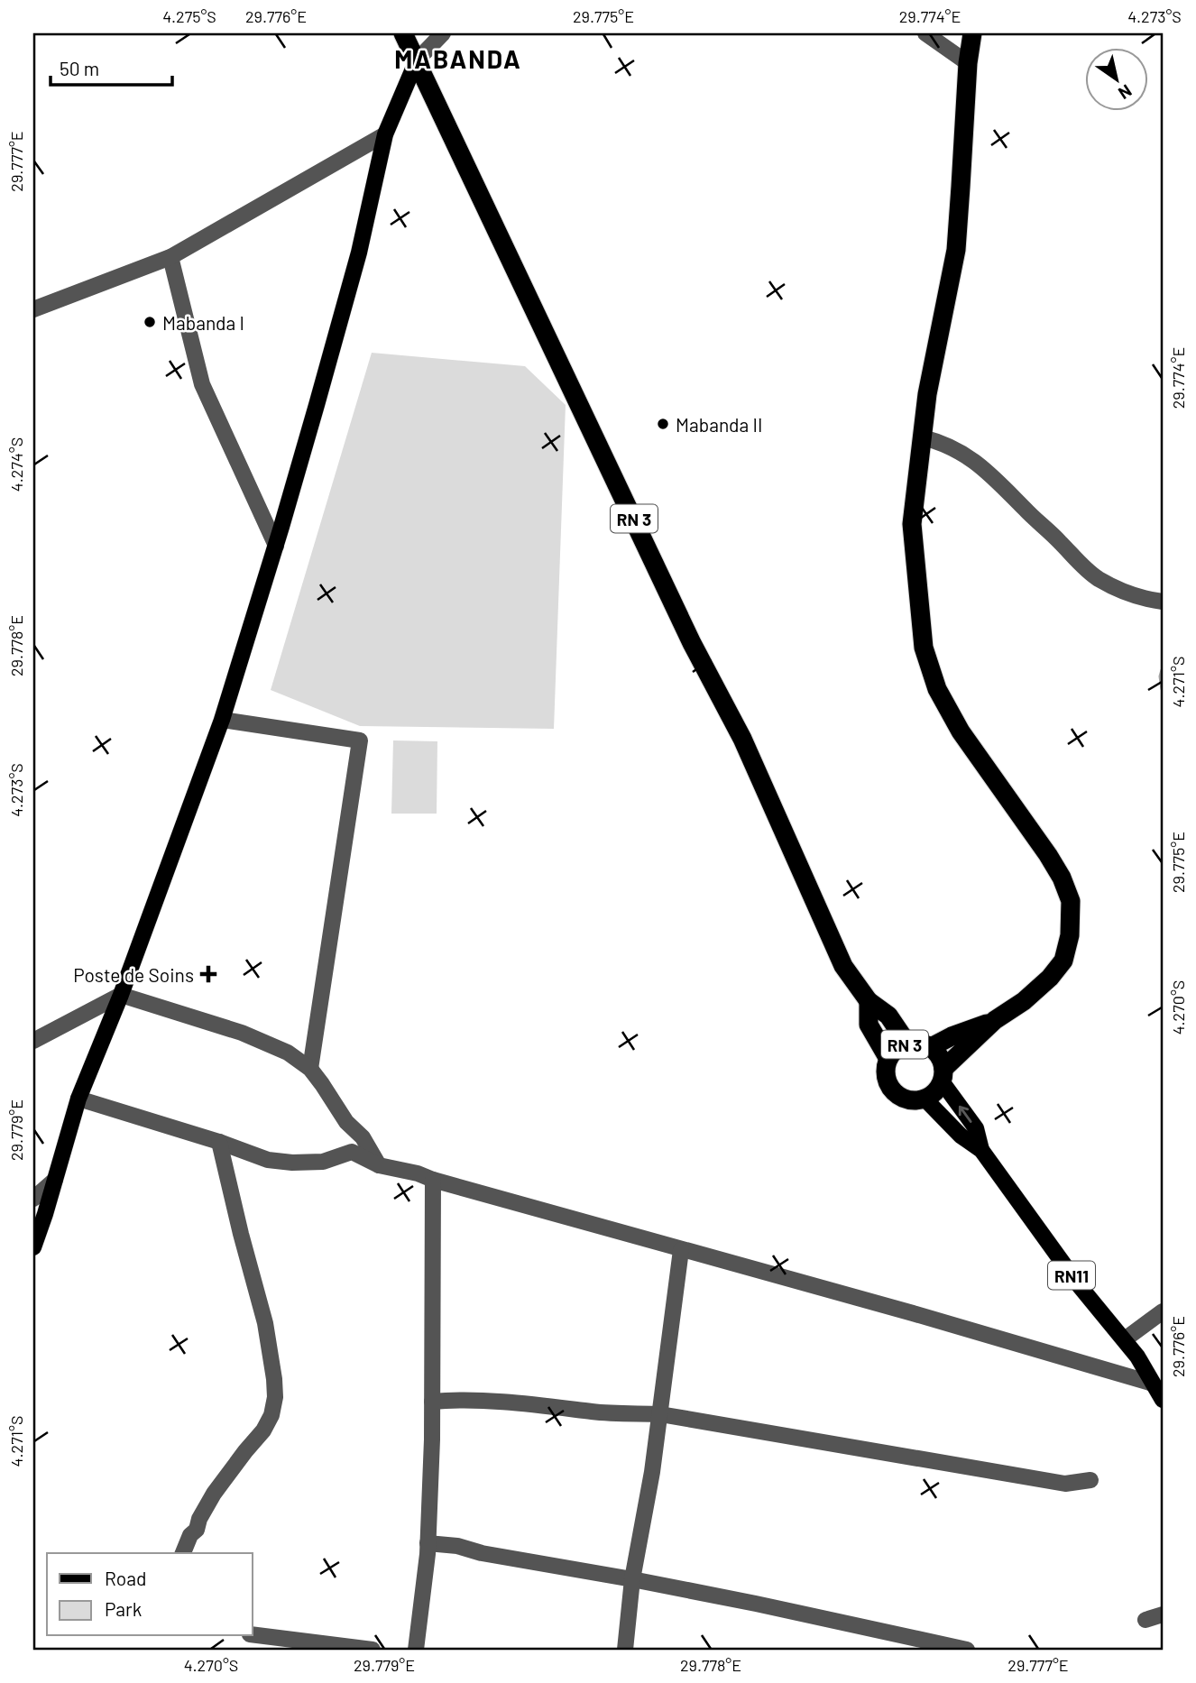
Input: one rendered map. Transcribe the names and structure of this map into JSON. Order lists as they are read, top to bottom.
{
  "streets": {
    "highway": ["RN 3"],
    "main road": ["RN11"]
  },
  "crossings": [
    ["RN 3", "RN11"]
  ],
  "districts": ["MABANDA"],
  "places": {
    "other": ["Mabanda I", "Mabanda II"],
    "health": ["Poste de Soins"]
  },
  "legend": ["Road", "Park"],
  "scale_bar": "50 m",
  "north": "bottom right",
  "coordinates": [
    "4.275°S",
    "29.776°E",
    "29.775°E",
    "29.774°E",
    "4.273°S",
    "29.777°E",
    "4.274°S",
    "29.778°E",
    "4.271°S",
    "4.270°S",
    "29.779°E"
  ]
}
